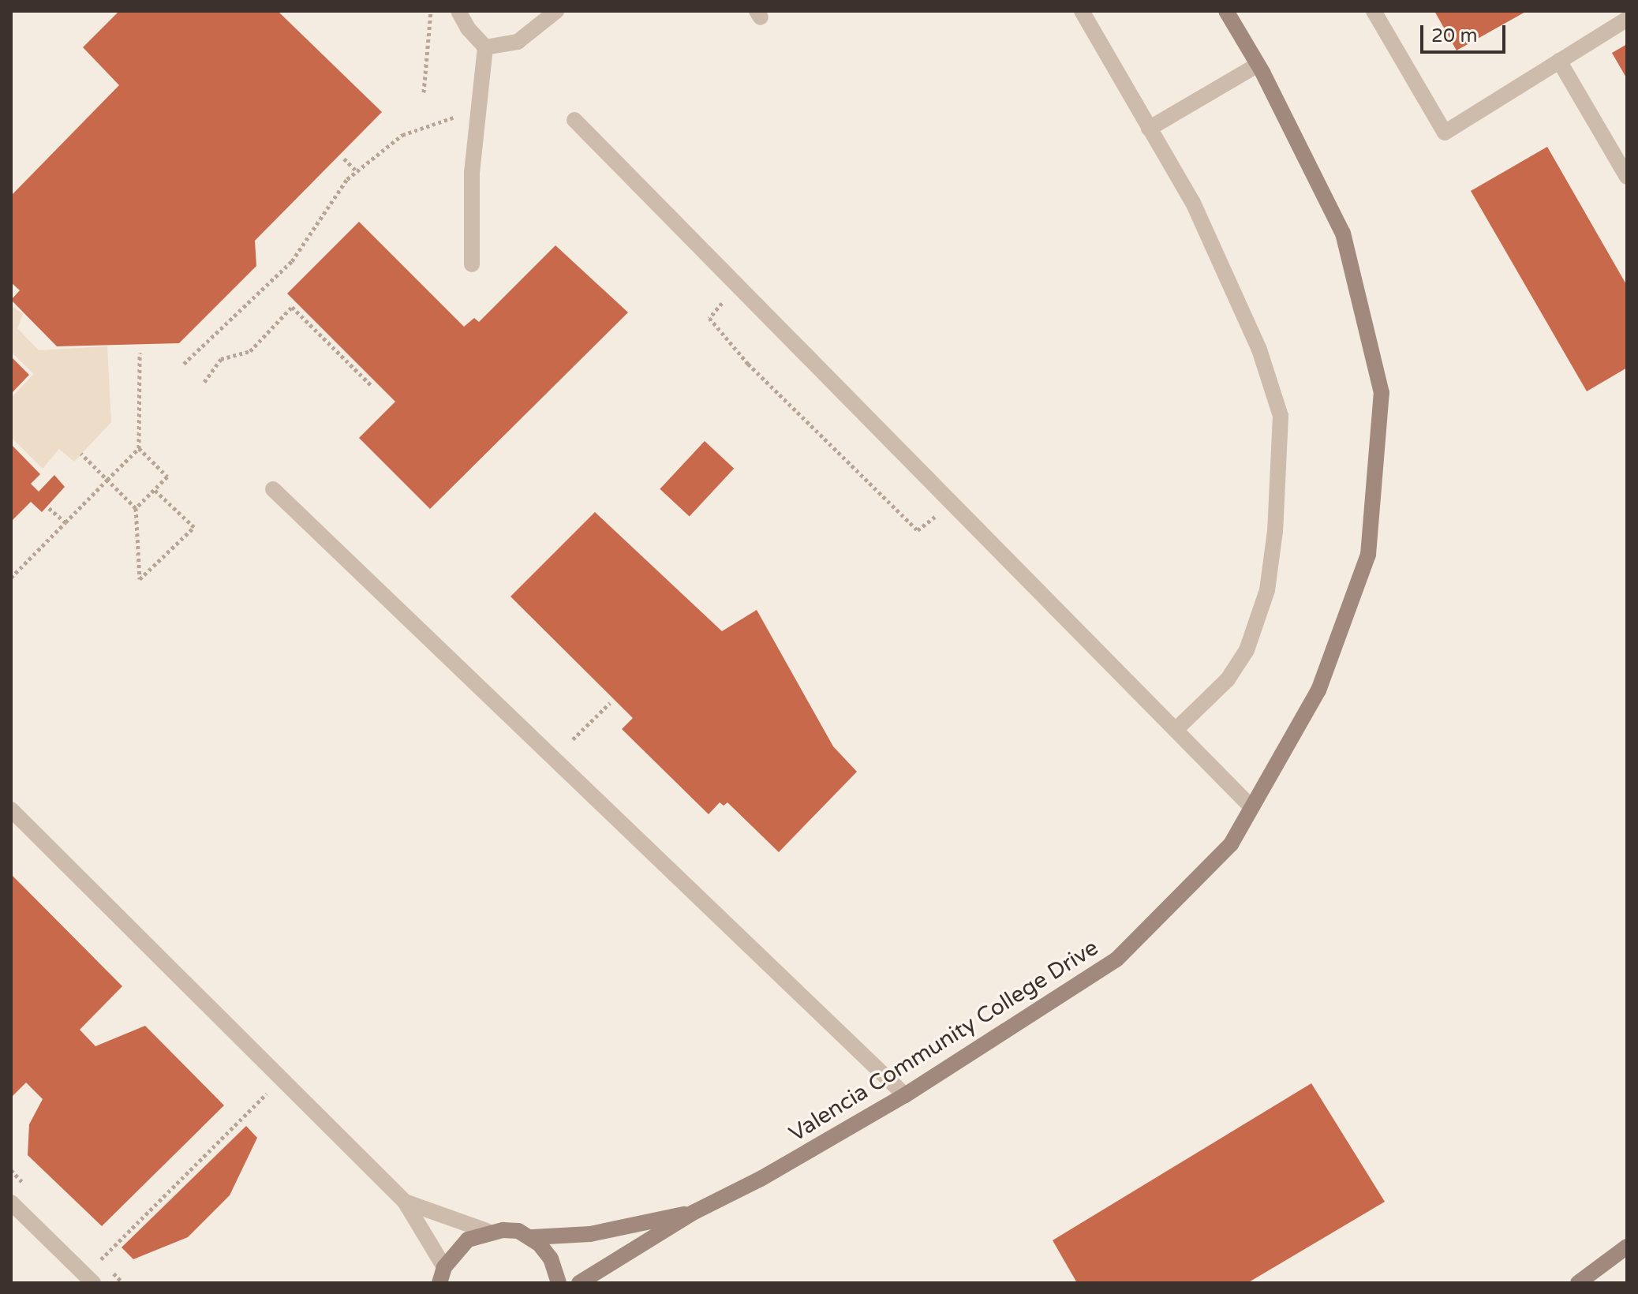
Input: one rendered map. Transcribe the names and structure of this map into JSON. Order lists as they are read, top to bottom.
{
  "streets": {
    "street": ["Valencia Community College Drive"]
  },
  "scale_bar": "20 m"
}
